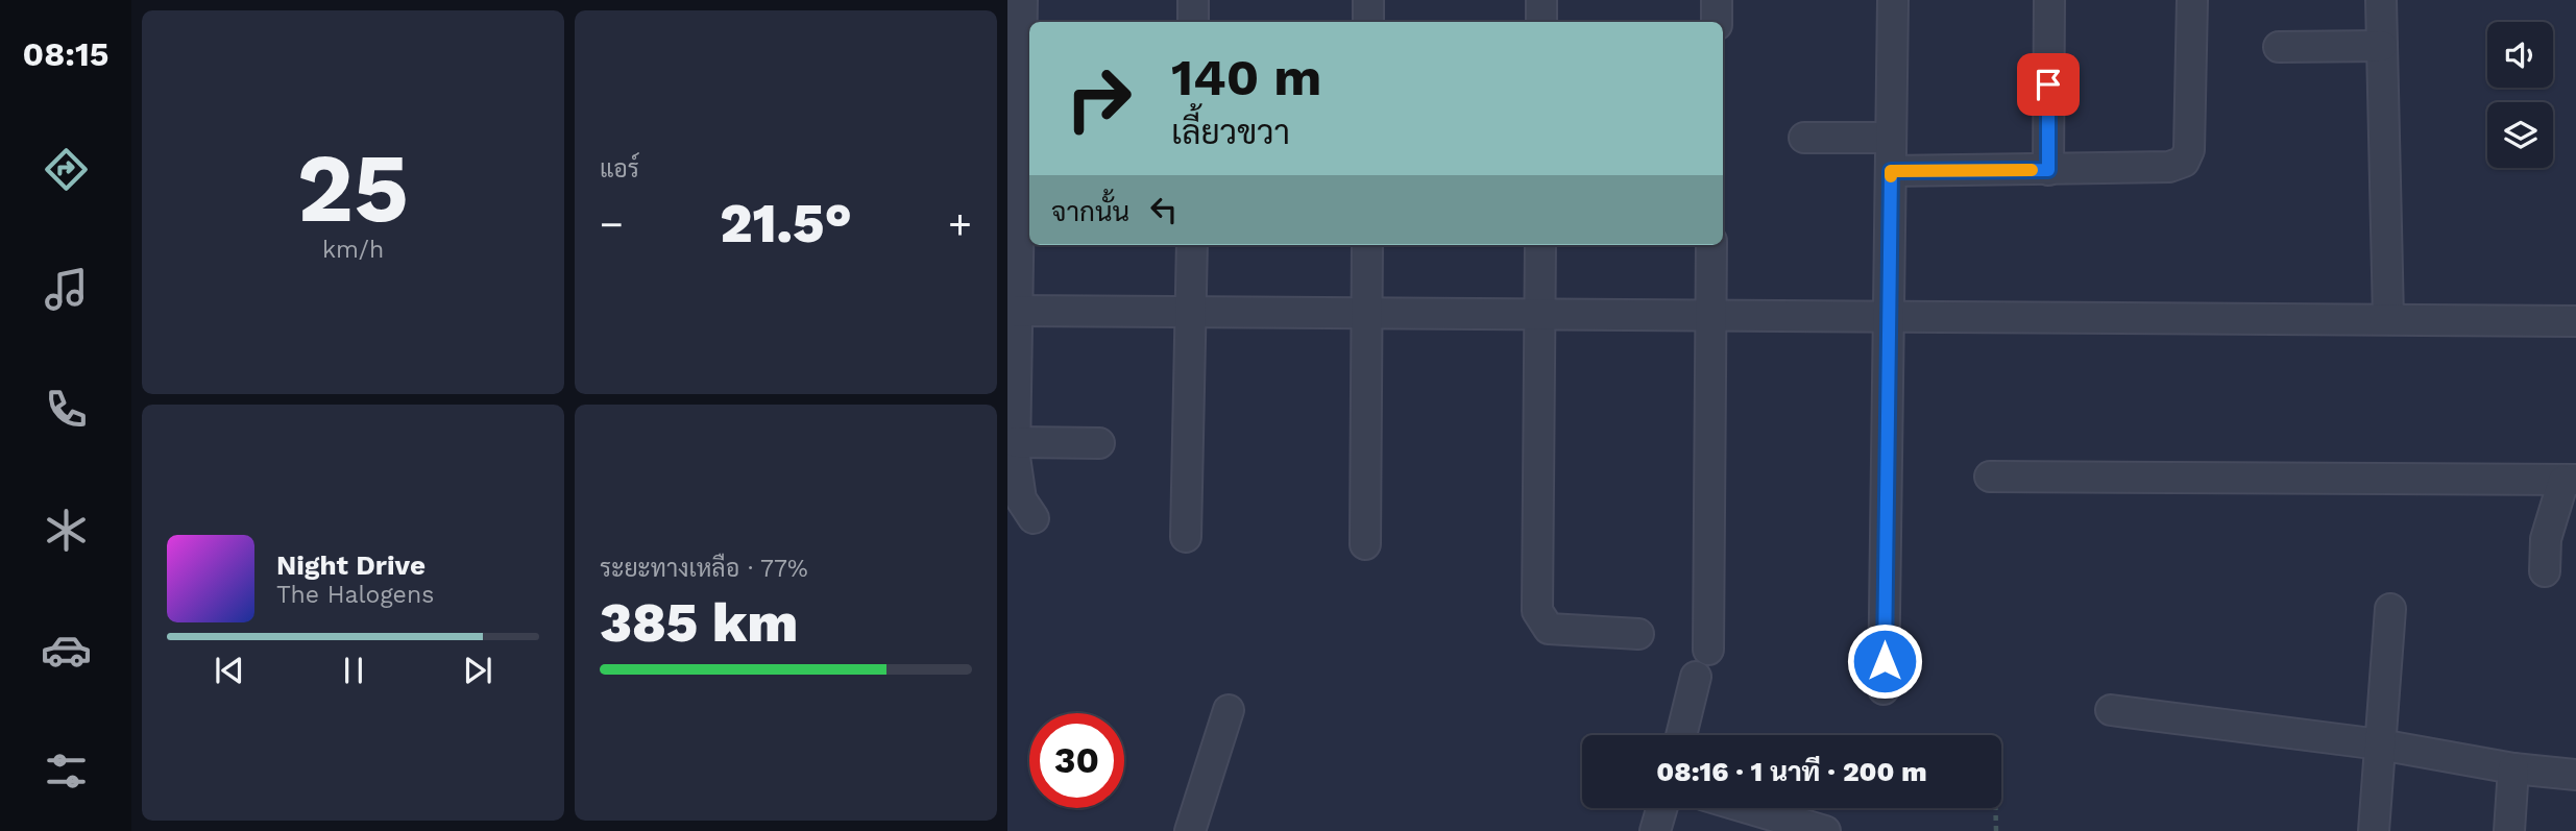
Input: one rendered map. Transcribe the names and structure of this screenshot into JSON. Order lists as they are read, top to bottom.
{
  "page": {
    "tabs": "08:15",
    "tile": [
      ["25", "km/h"],
      "แอร์",
      ["ระยะทางเหลือ · 77%", "385 km"]
    ],
    "turn": ["140 m", "เลี้ยวขวา"],
    "then": "จากนั้น",
    "heat": ["−", "21.5°", "+"],
    "song": ["Night Drive", "The Halogens"],
    "limit": "30",
    "trip": "08:16 · 1 นาที · 200 m"
  }
}
